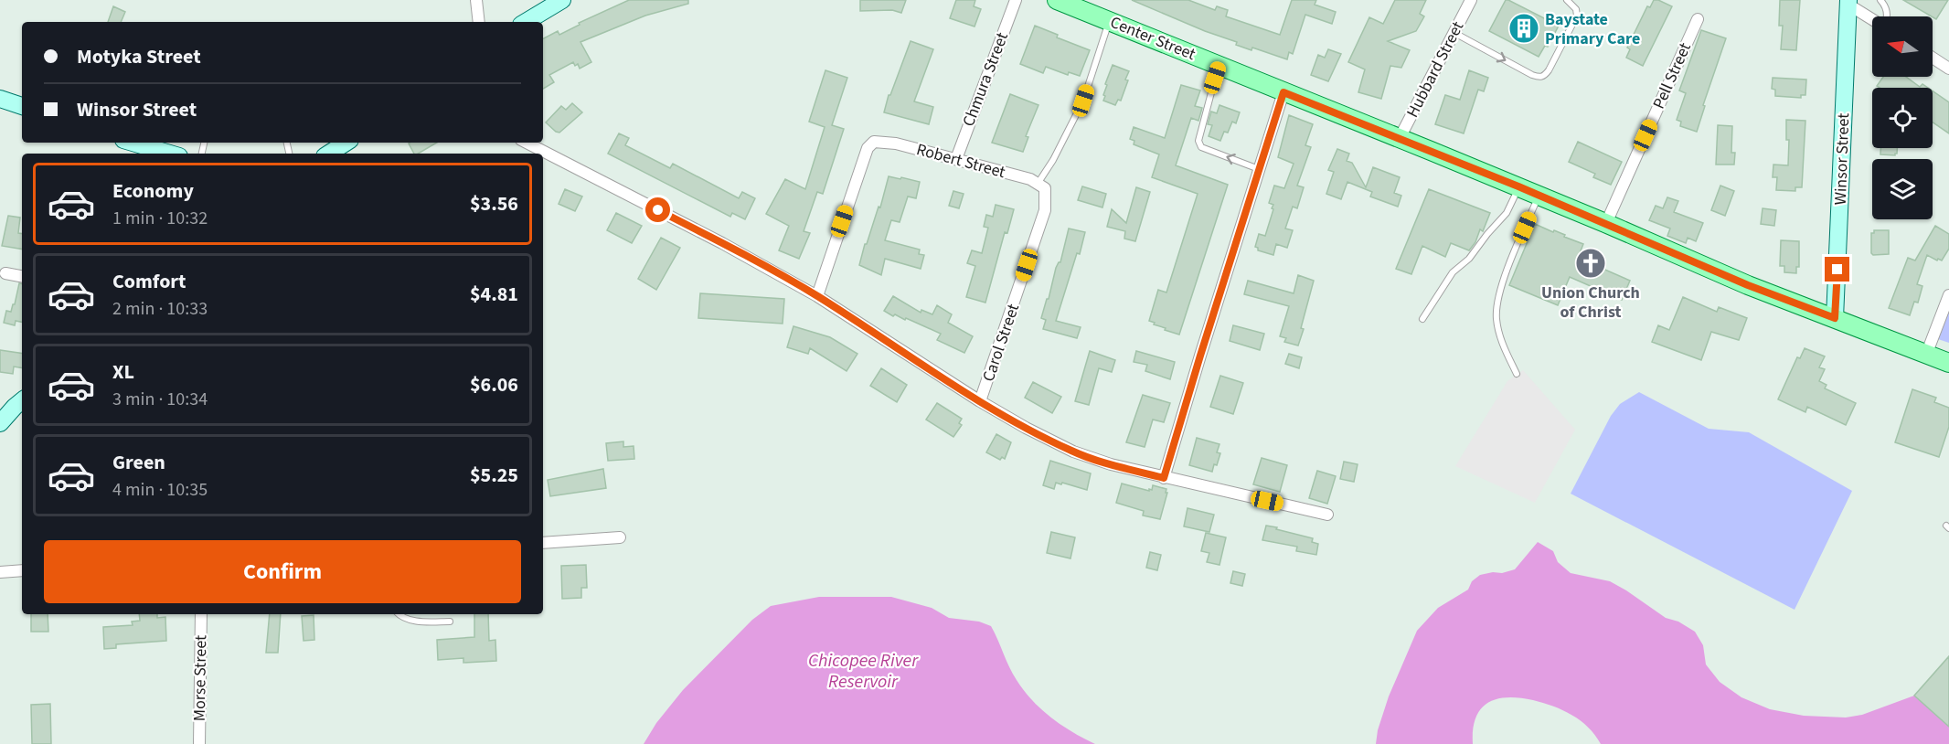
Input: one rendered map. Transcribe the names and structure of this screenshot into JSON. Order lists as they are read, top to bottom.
{
  "streets": {
    "main road": ["Center Street"],
    "street": [
      "Hubbard Street",
      "Pell Street",
      "Chmura Street",
      "Winsor Street",
      "Robert Street",
      "Carol Street",
      "Morse Street"
    ]
  },
  "crossings": [
    ["Center Street", "Hubbard Street"],
    ["Center Street", "Pell Street"],
    ["Center Street", "Winsor Street"],
    ["Chmura Street", "Robert Street"],
    ["Robert Street", "Carol Street"]
  ],
  "water": ["Chicopee River Reservoir"],
  "places": {
    "building": ["Baystate Primary Care"],
    "church": ["Union Church of Christ"]
  },
  "north": "left",
  "page": {
    "banner": ["Motyka Street", "Winsor Street"],
    "list": [
      {
        "name": "Economy",
        "note": "1 min · 10:32",
        "value": "$3.56"
      },
      {
        "name": "Comfort",
        "note": "2 min · 10:33",
        "value": "$4.81"
      },
      {
        "name": "XL",
        "note": "3 min · 10:34",
        "value": "$6.06"
      },
      {
        "name": "Green",
        "note": "4 min · 10:35",
        "value": "$5.25"
      }
    ],
    "buttons": "Confirm"
  }
}
